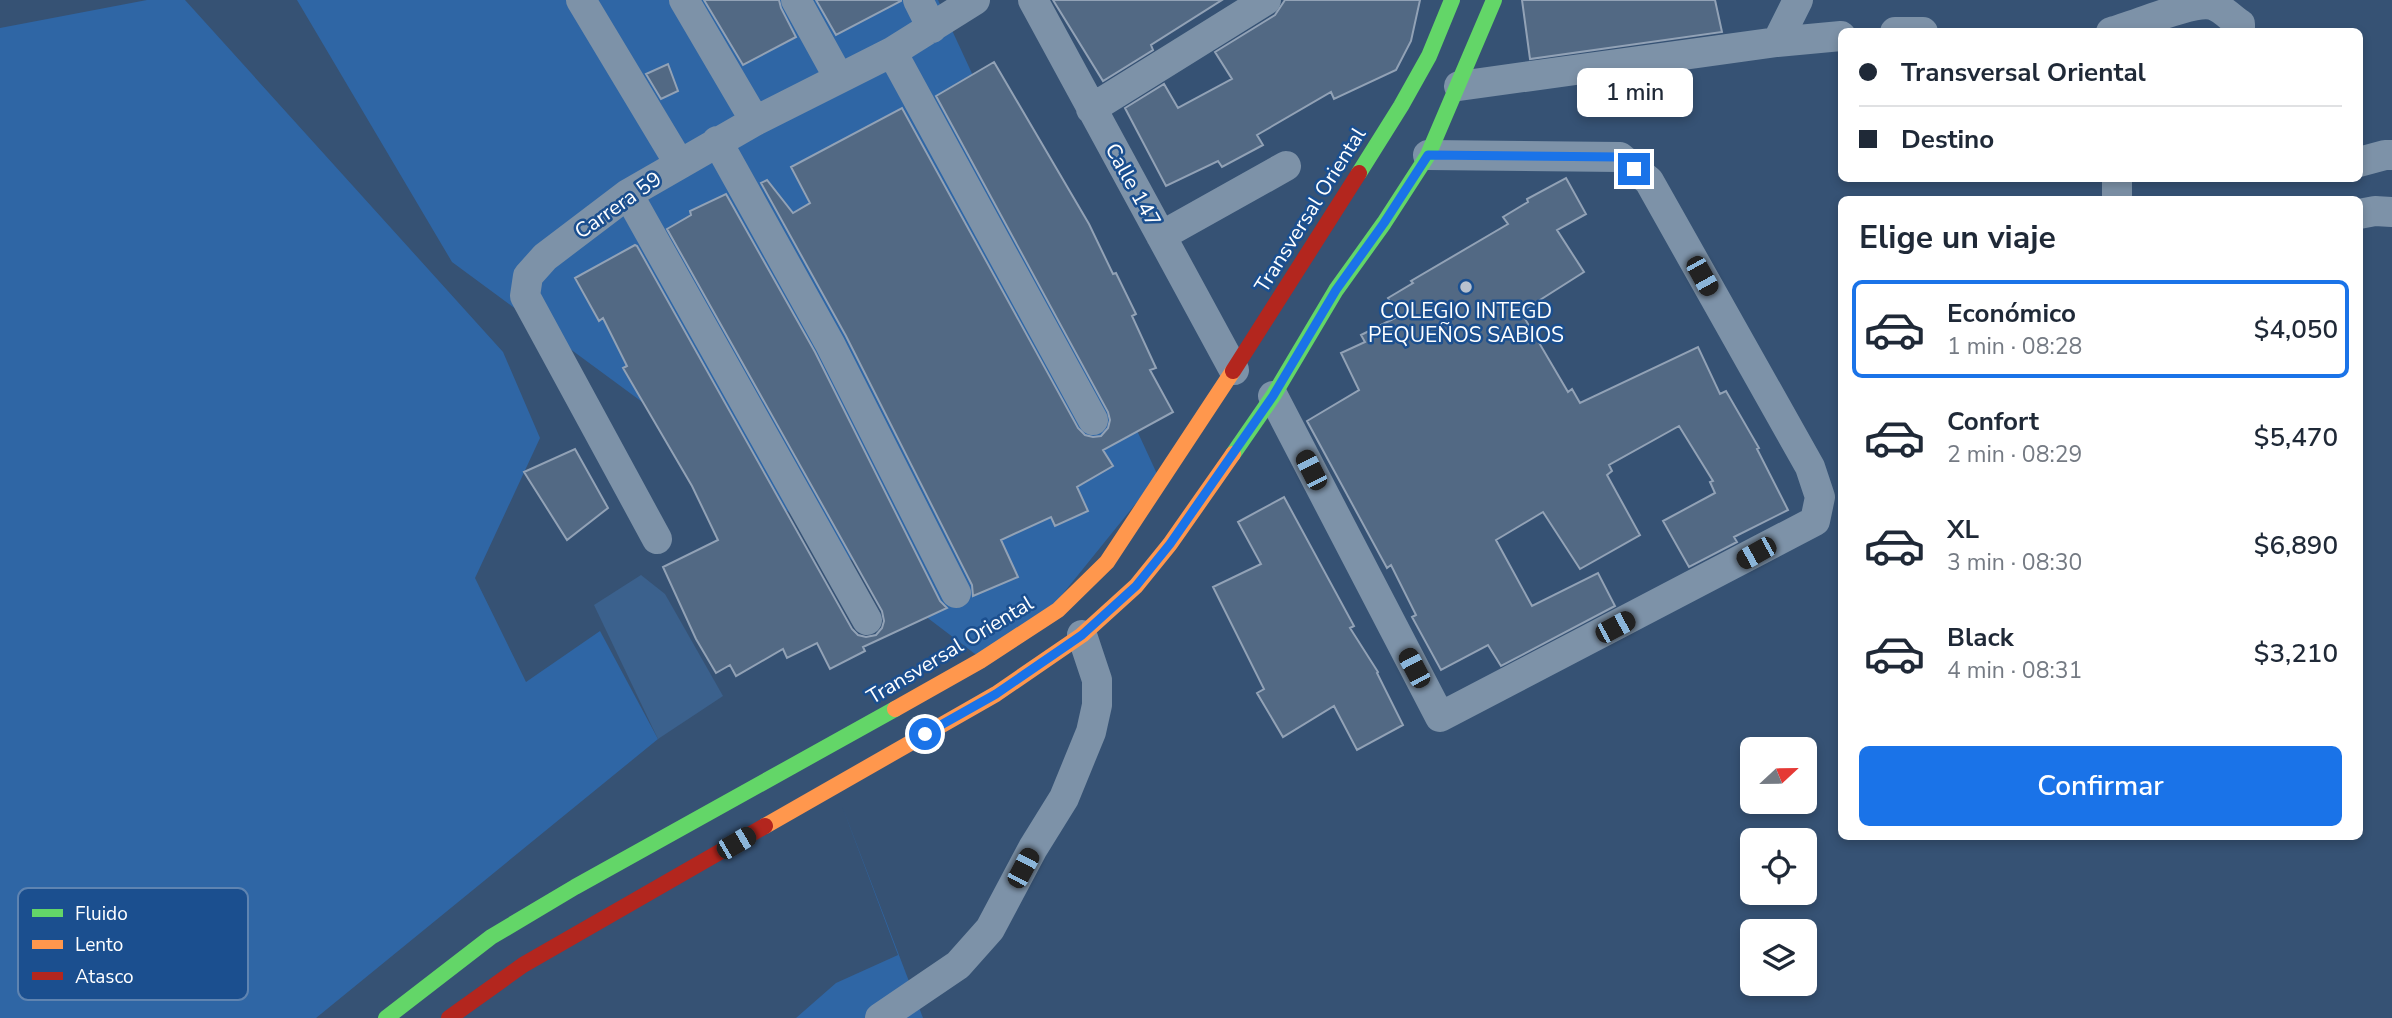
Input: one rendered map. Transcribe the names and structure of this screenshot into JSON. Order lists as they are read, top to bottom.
{
  "streets": {
    "main road": ["Transversal Oriental"],
    "street": ["Calle 147", "Carrera 59"]
  },
  "crossings": [
    ["Calle 147", "Transversal Oriental"]
  ],
  "places": ["COLEGIO INTEGD PEQUEÑOS SABIOS"],
  "legend": ["Fluido", "Lento", "Atasco"],
  "north": "right",
  "page": {
    "banner": ["Transversal Oriental", "Destino"],
    "bubble": "1 min",
    "heading": "Elige un viaje",
    "list": [
      {
        "name": "Económico",
        "note": "1 min · 08:28",
        "value": "$4,050"
      },
      {
        "name": "Confort",
        "note": "2 min · 08:29",
        "value": "$5,470"
      },
      {
        "name": "XL",
        "note": "3 min · 08:30",
        "value": "$6,890"
      },
      {
        "name": "Black",
        "note": "4 min · 08:31",
        "value": "$3,210"
      }
    ],
    "buttons": "Confirmar"
  }
}
